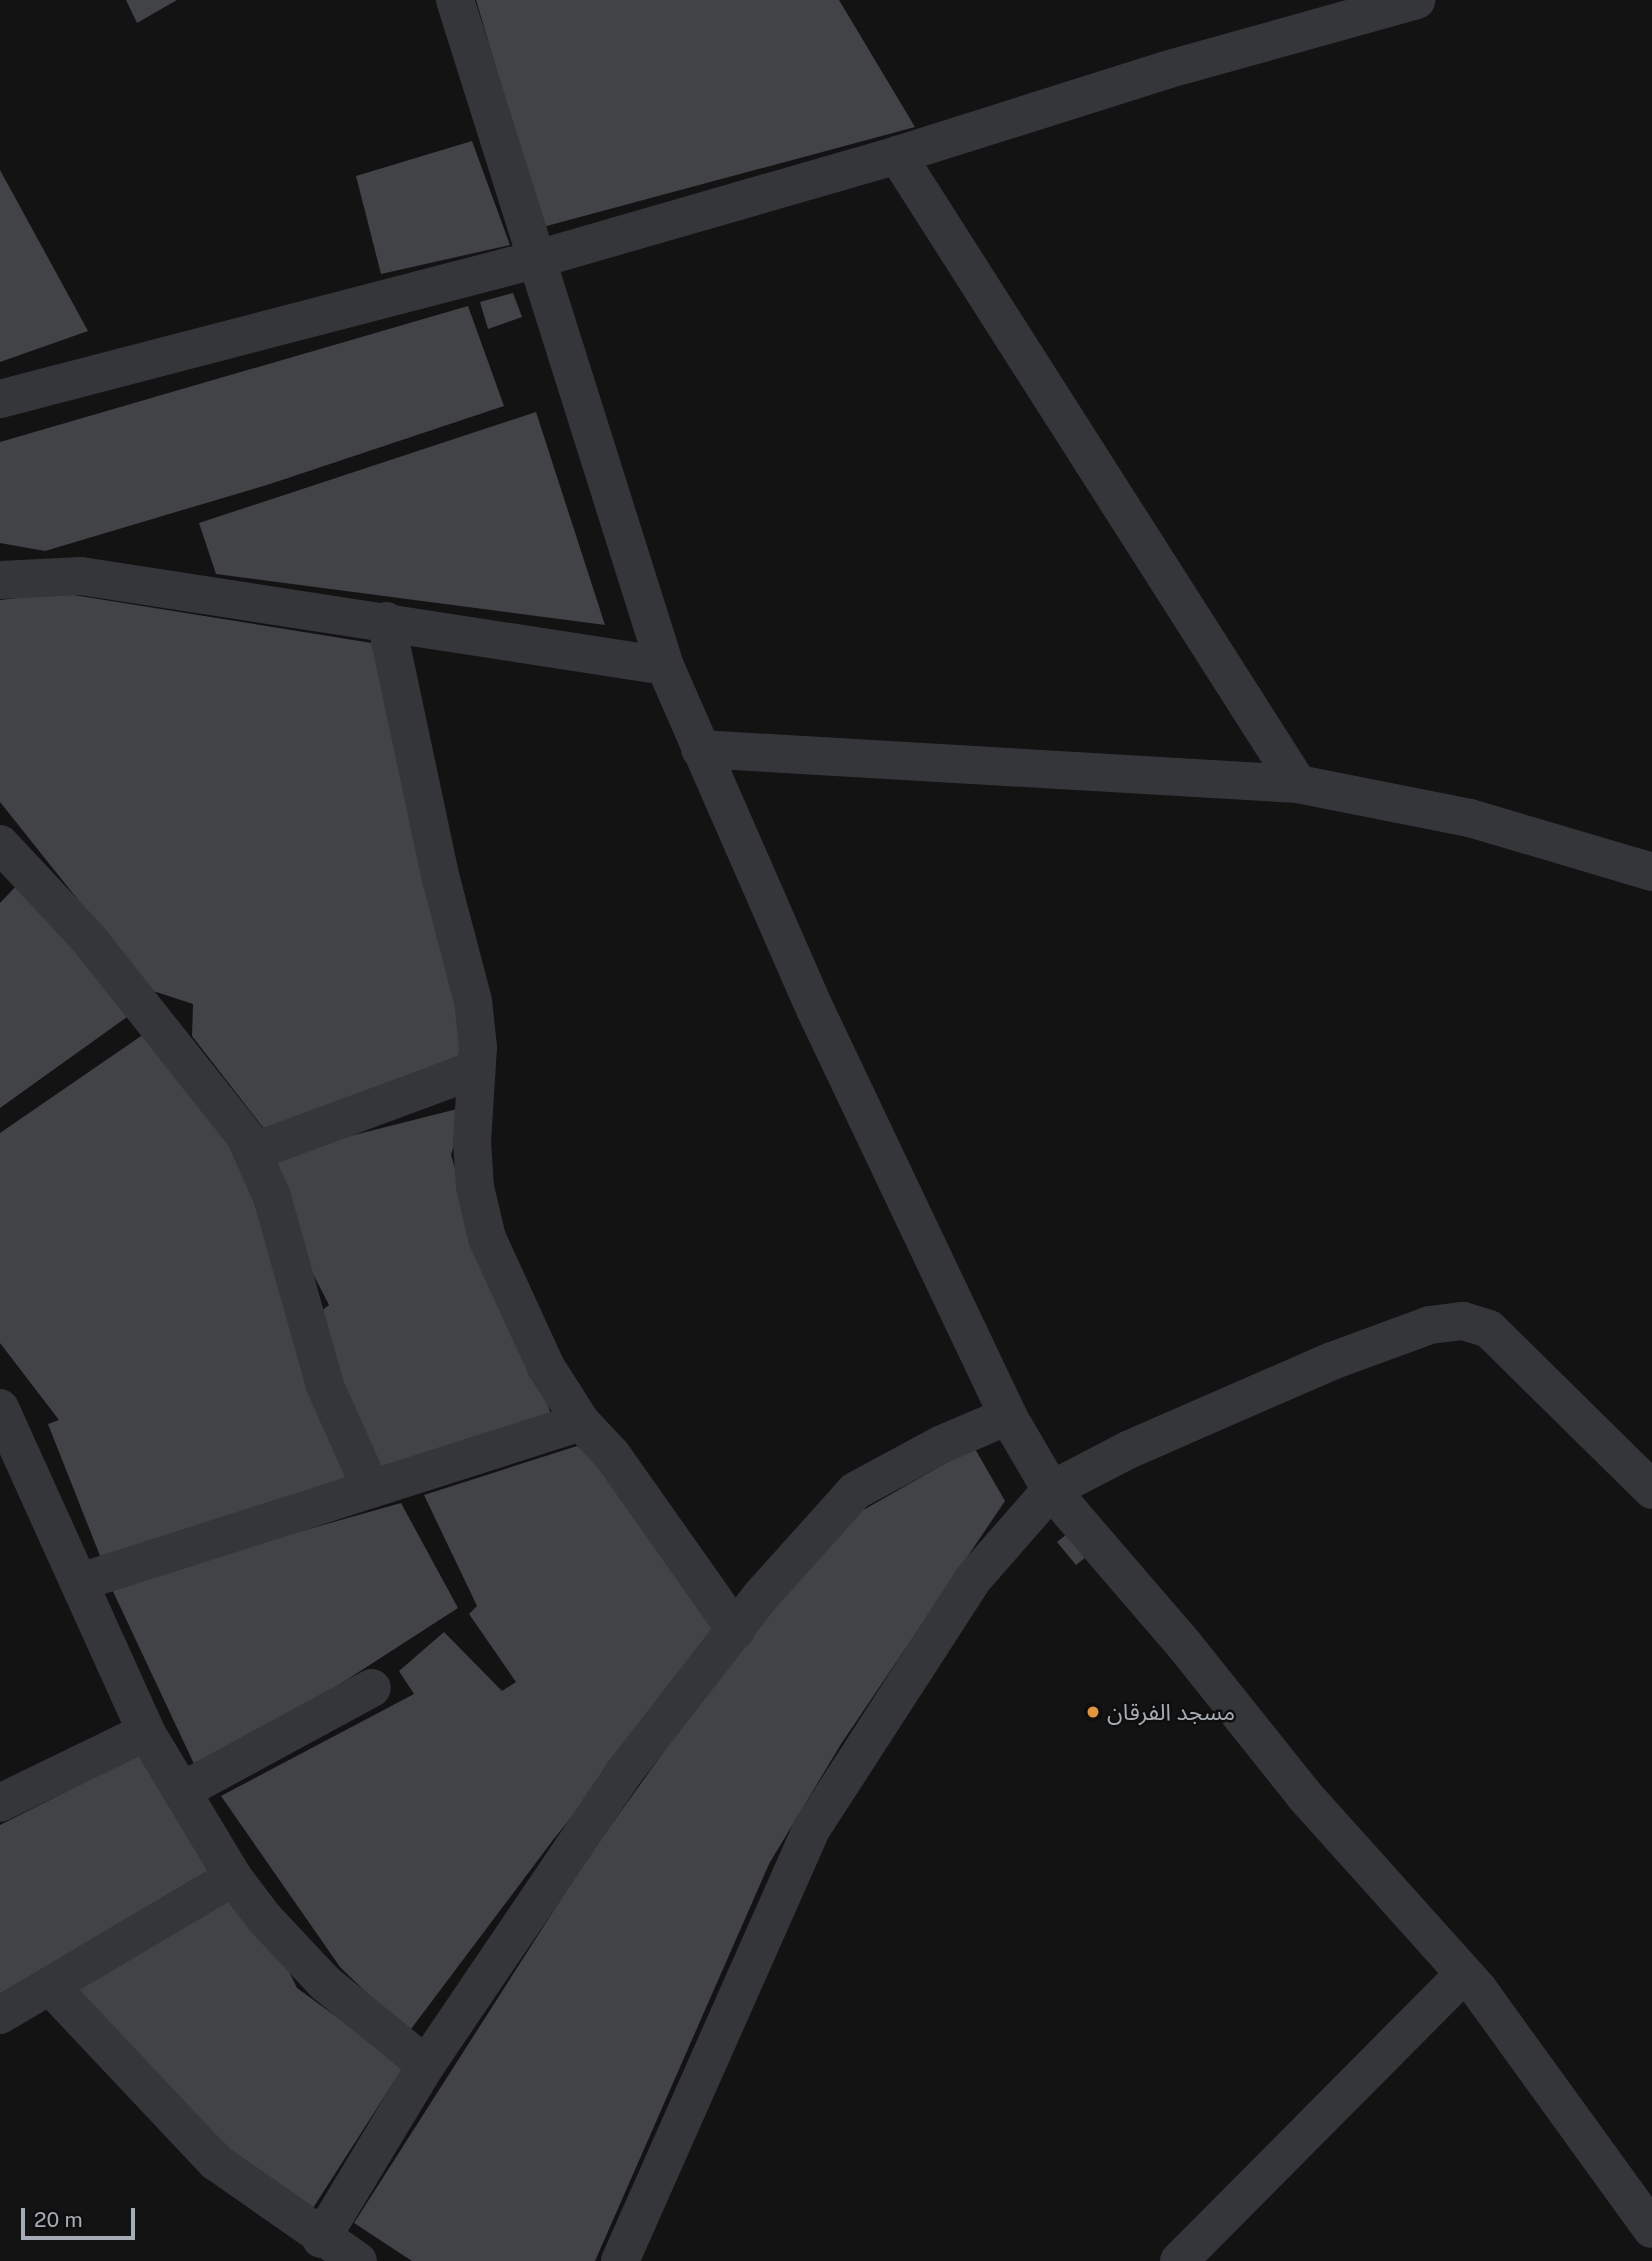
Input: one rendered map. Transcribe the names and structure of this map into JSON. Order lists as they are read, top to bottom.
{
  "places": ["مسجد الفرقان"],
  "scale_bar": "20 m"
}
